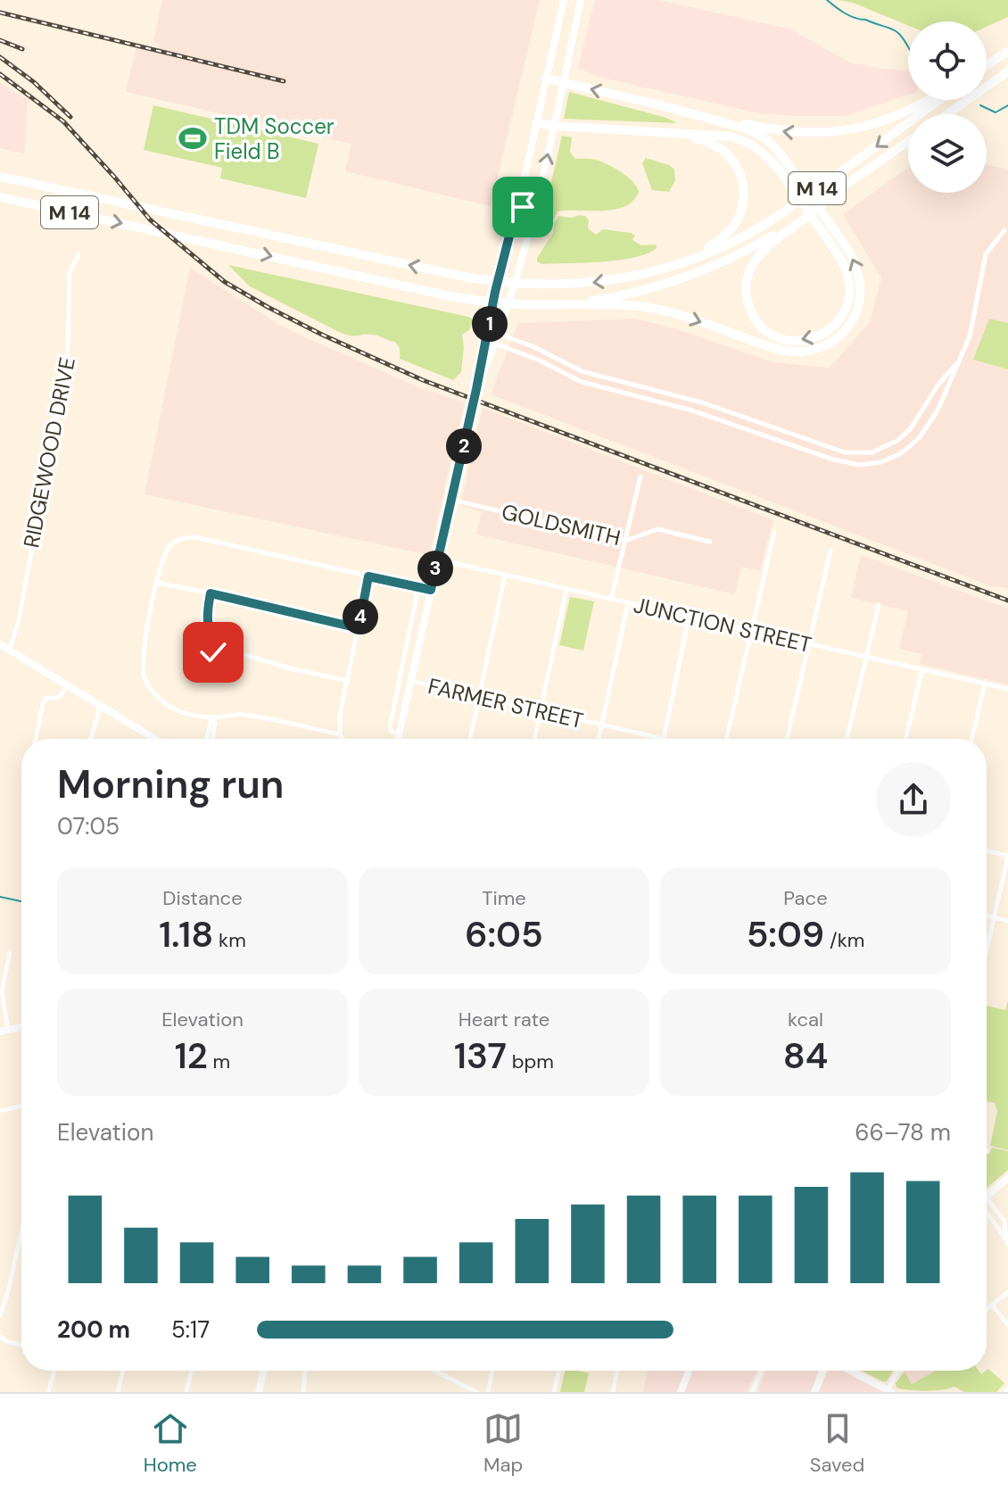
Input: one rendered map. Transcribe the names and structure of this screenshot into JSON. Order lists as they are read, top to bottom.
{
  "streets": {
    "highway": ["M 14"],
    "street": [
      "RIDGEWOOD DRIVE",
      "GOLDSMITH",
      "JUNCTION STREET",
      "FARMER STREET"
    ]
  },
  "places": {
    "sports": ["TDM Soccer Field B"]
  },
  "page": {
    "pins": [
      "1",
      "2",
      "3",
      "4"
    ],
    "heading": ["Morning run", "07:05"],
    "stats": [
      ["Distance", "1.18 km"],
      ["Time", "6:05"],
      ["Pace", "5:09 /km"],
      ["Elevation", "12 m"],
      ["Heart rate", "137 bpm"],
      ["kcal", "84"]
    ],
    "chart": ["Elevation", "66–78 m"],
    "list": [
      {
        "name": "200 m",
        "note": "5:17"
      }
    ],
    "tabs": ["Home", "Map", "Saved"]
  }
}
